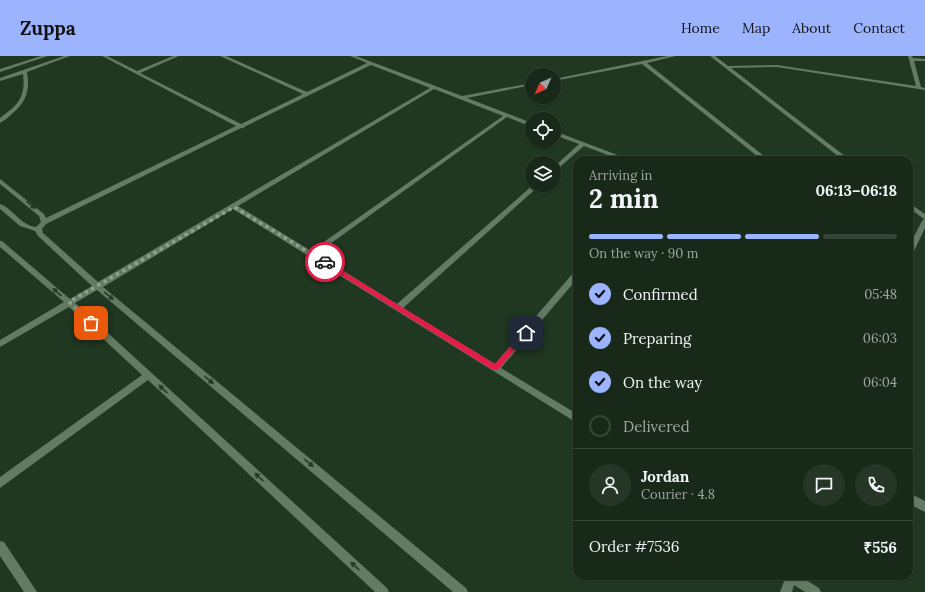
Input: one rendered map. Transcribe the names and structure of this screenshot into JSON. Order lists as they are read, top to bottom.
{
  "north": "bottom left",
  "page": {
    "header": "Zuppa",
    "nav": [
      "Home",
      "Map",
      "About",
      "Contact"
    ],
    "heading": ["2 min", "Arriving in", "06:13–06:18"],
    "panel": [
      "Jordan",
      "Courier · 4.8",
      "Order #7536",
      "₹556"
    ],
    "bar": "On the way · 90 m",
    "list": [
      ["Confirmed", "05:48"],
      ["Preparing", "06:03"],
      ["On the way", "06:04"],
      "Delivered"
    ]
  }
}
